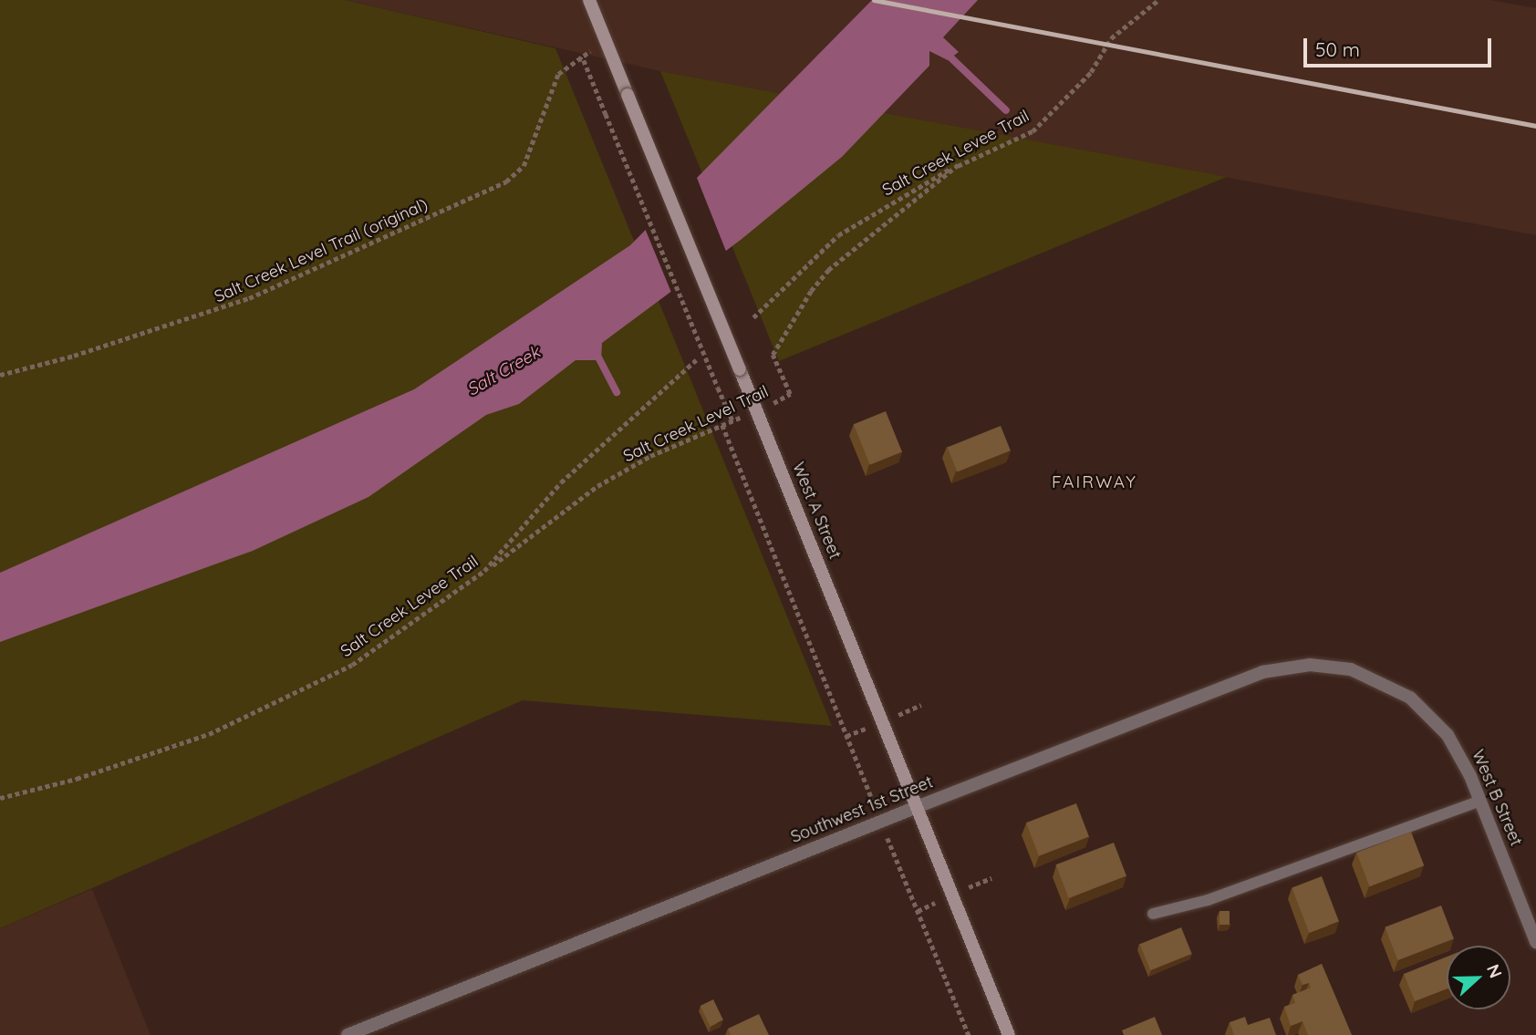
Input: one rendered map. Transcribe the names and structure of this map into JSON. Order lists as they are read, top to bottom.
{
  "streets": {
    "main road": ["West A Street"],
    "street": ["West B Street", "Southwest 1st Street"],
    "path": ["Salt Creek Levee Trail", "Salt Creek Level Trail (original)", "Salt Creek Level Trail"]
  },
  "crossings": [
    ["Salt Creek Levee Trail", "Salt Creek Level Trail"],
    ["Salt Creek Level Trail (original)", "West A Street"],
    ["Salt Creek Level Trail", "West A Street"],
    ["West A Street", "Southwest 1st Street"],
    ["West B Street", "Southwest 1st Street"]
  ],
  "districts": ["FAIRWAY"],
  "water": ["Salt Creek"],
  "scale_bar": "50 m",
  "north": "right"
}
